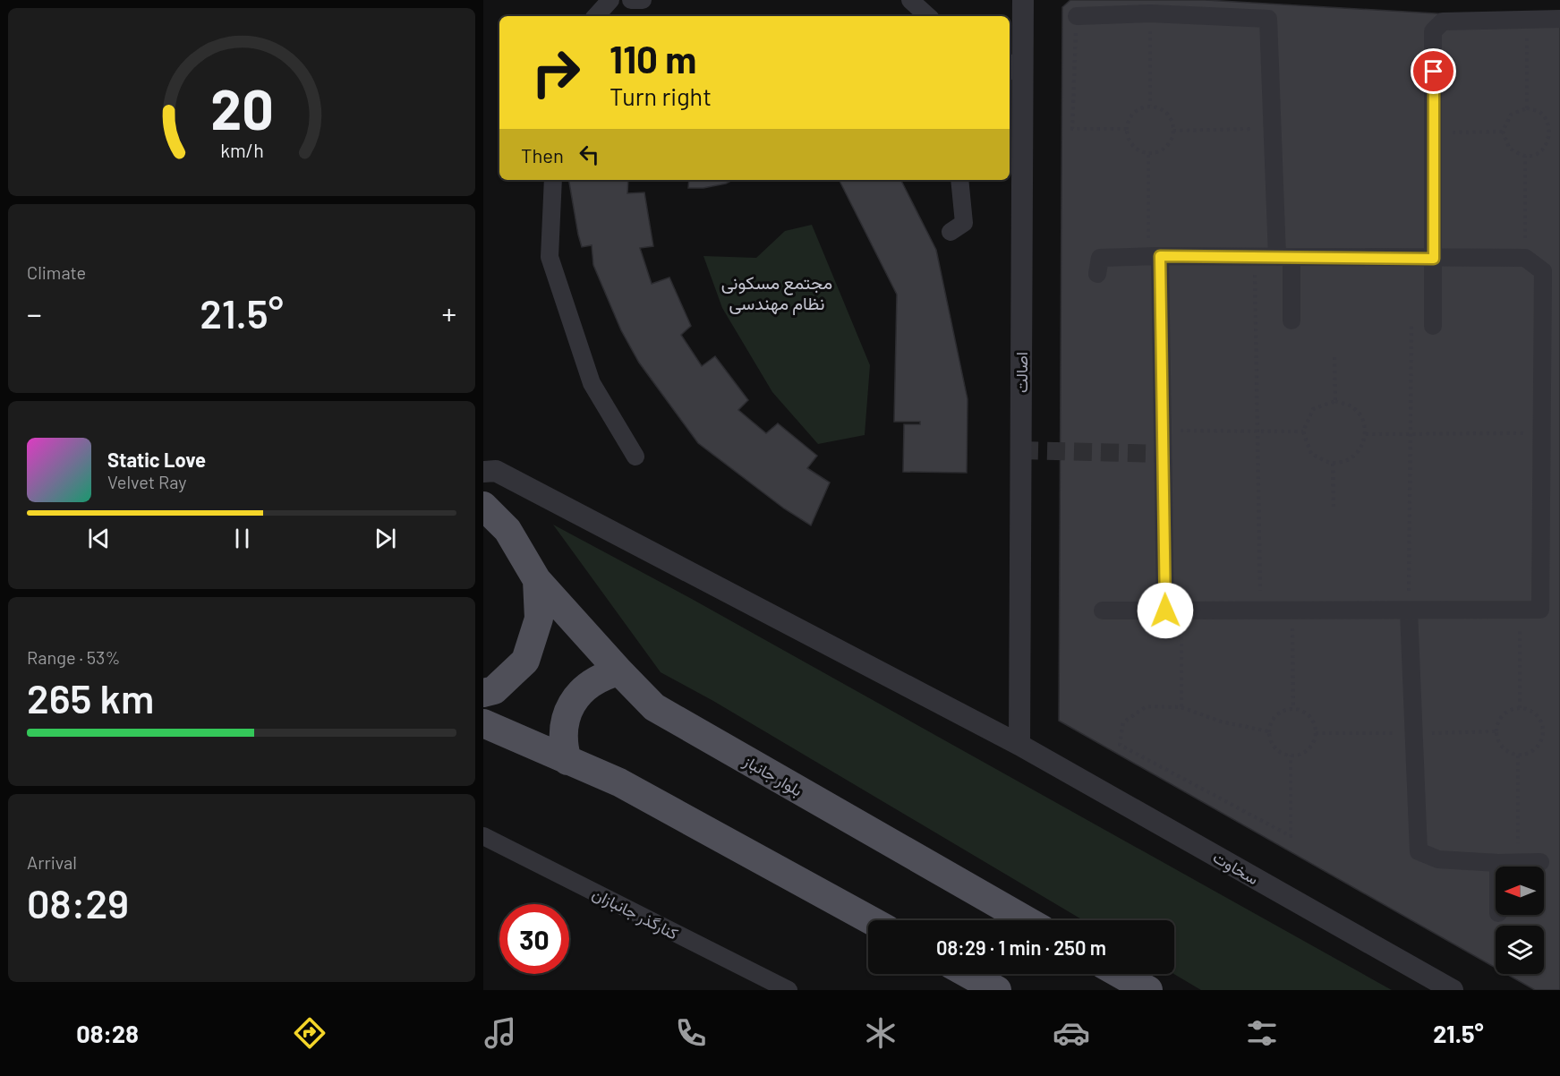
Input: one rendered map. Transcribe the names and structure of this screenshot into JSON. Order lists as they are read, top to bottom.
{
  "streets": {
    "main road": ["بلوار جانباز"],
    "street": ["اصالت", "سخاوت", "کنارگذر جانبازان"]
  },
  "crossings": [
    ["اصالت", "سخاوت"]
  ],
  "districts": ["مجتمع مسکونی نظام مهندسی"],
  "north": "left",
  "page": {
    "turn": ["110 m", "Turn right"],
    "then": "Then",
    "tile": [
      "Climate",
      ["Range · 53%", "265 km"],
      ["Arrival", "08:29"]
    ],
    "heat": ["−", "21.5°", "+"],
    "song": ["Static Love", "Velvet Ray"],
    "limit": "30",
    "trip": "08:29 · 1 min · 250 m",
    "tabs": ["08:28", "21.5°"],
    "gauge": ["20", "km/h"]
  }
}
